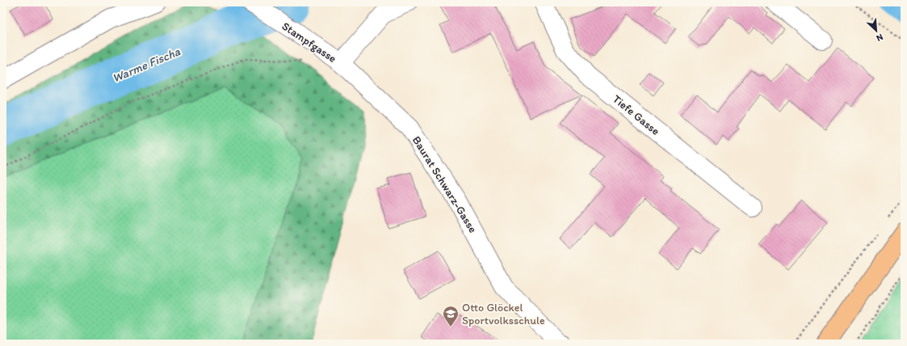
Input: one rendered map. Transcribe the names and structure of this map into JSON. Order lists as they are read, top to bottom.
{
  "streets": {
    "street": ["Stampfgasse", "Tiefe Gasse", "Baurat Schwarz-Gasse"]
  },
  "crossings": [
    ["Stampfgasse", "Baurat Schwarz-Gasse"]
  ],
  "water": ["Warme Fischa"],
  "places": {
    "school or university": ["Otto Glöckel Sportvolksschule"]
  },
  "north": "bottom right"
}
